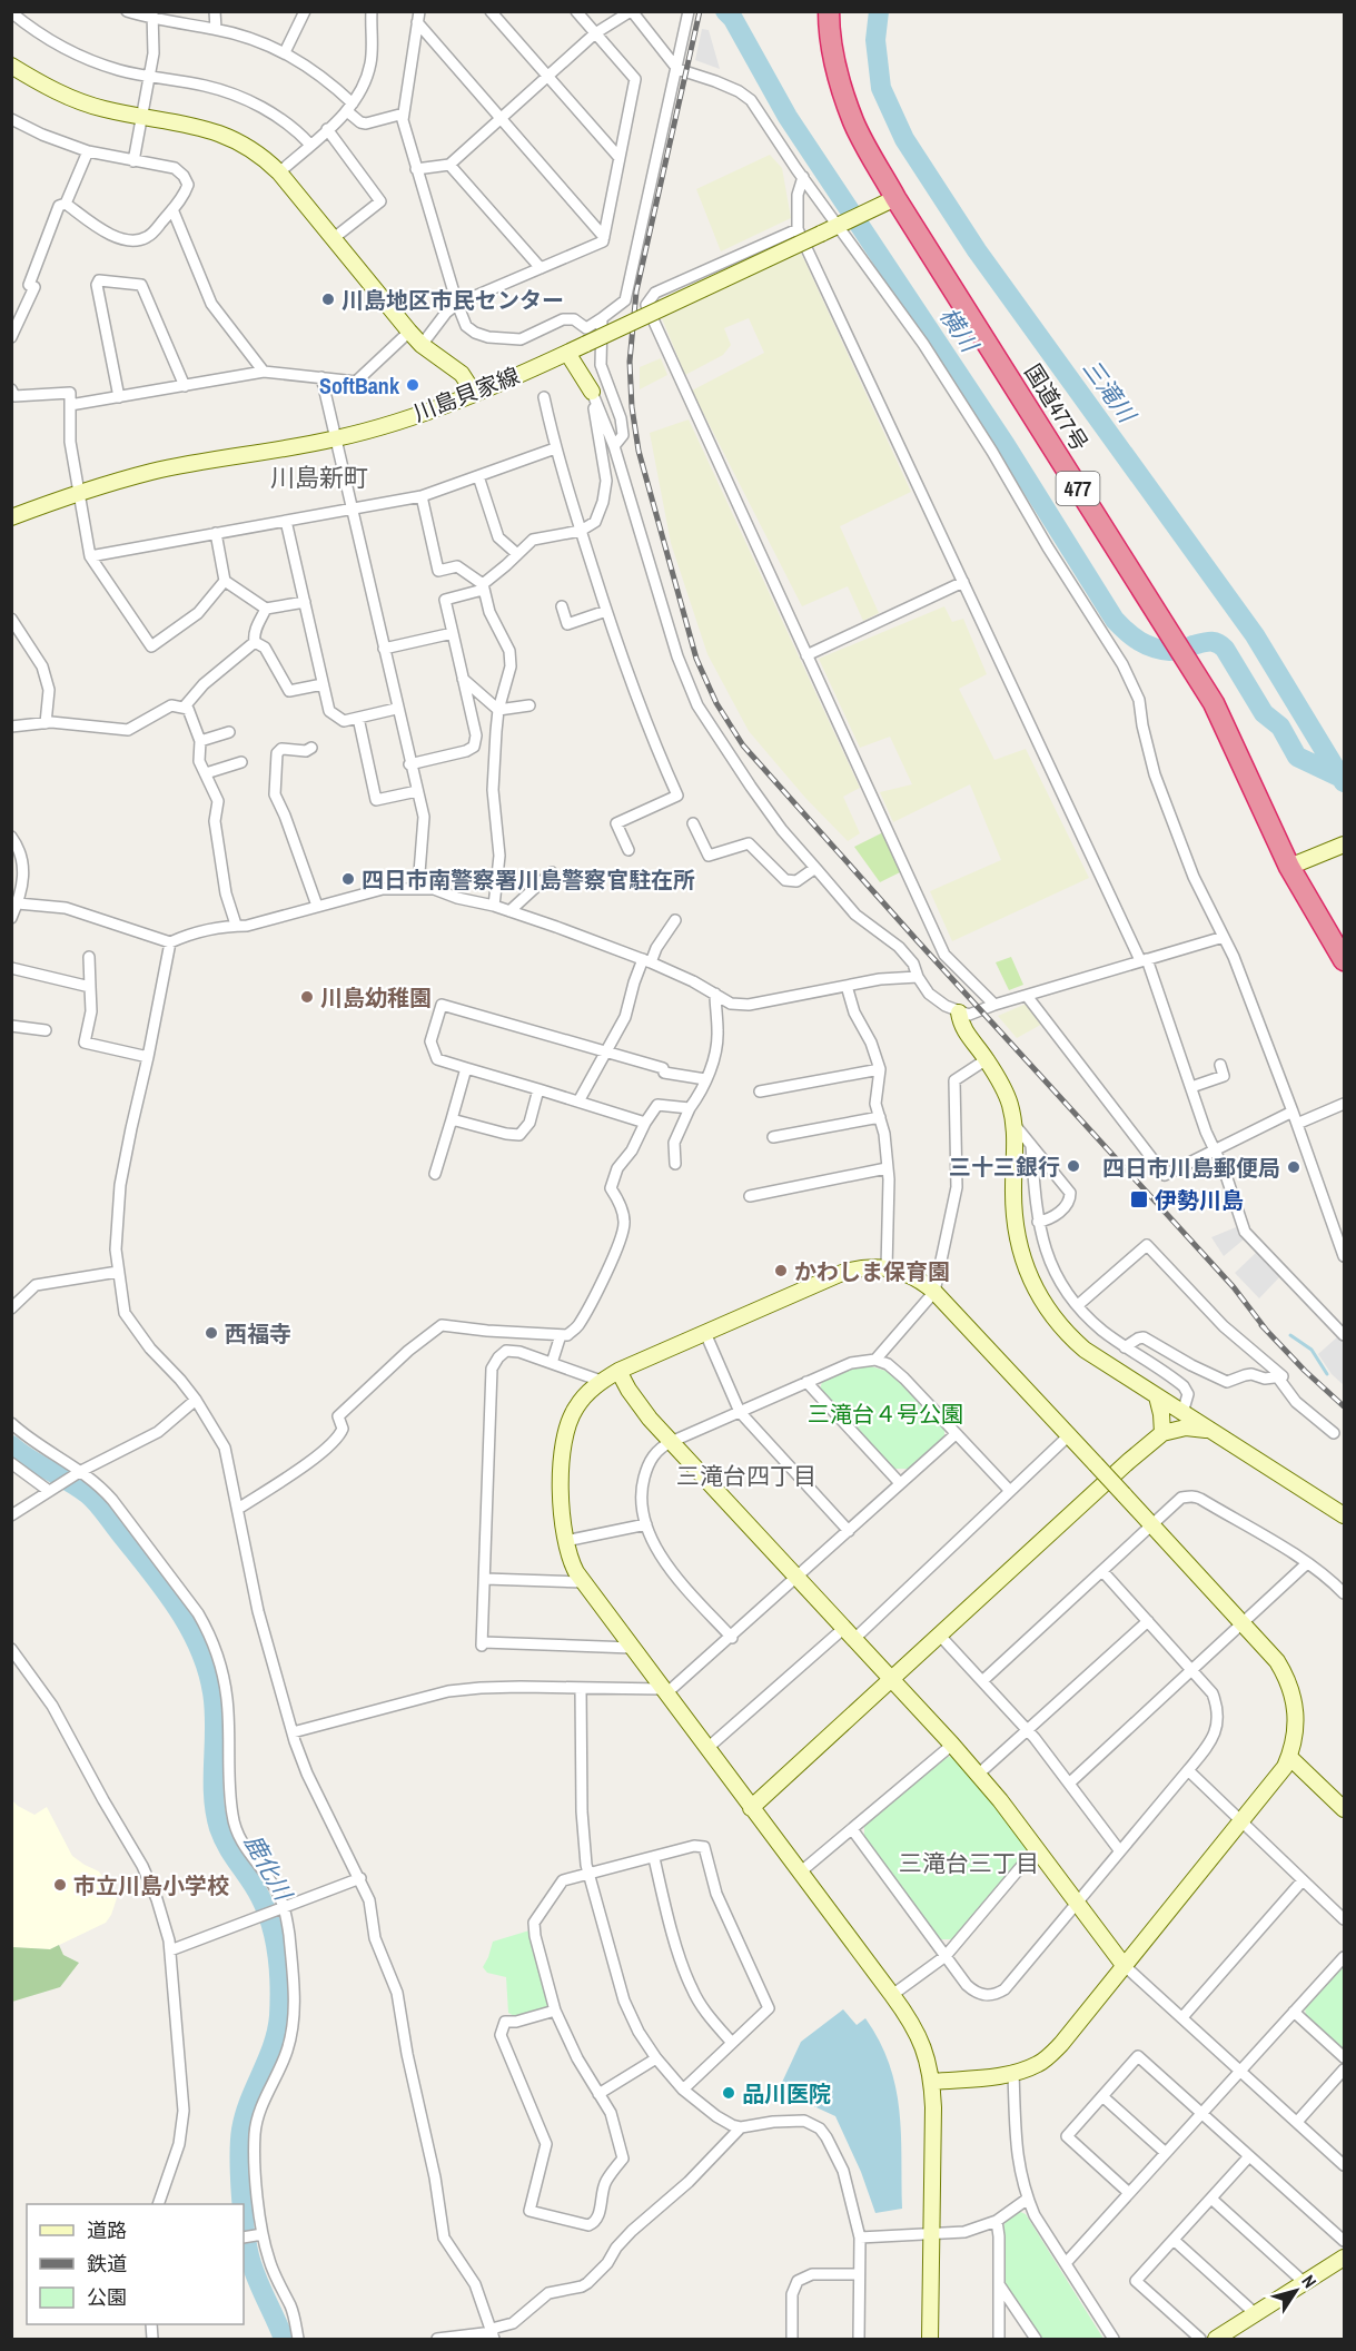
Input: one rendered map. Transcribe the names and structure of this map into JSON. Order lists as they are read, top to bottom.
{
  "streets": {
    "highway": ["国道477号", "477"],
    "street": ["川島貝家線"]
  },
  "crossings": [
    ["川島貝家線", "国道477号"]
  ],
  "districts": ["川島新町", "三滝台四丁目", "三滝台三丁目"],
  "water": ["横川", "三滝川", "鹿化川"],
  "parks": ["三滝台４号公園"],
  "places": {
    "other": [
      "川島地区市民センター",
      "SoftBank",
      "四日市南警察署川島警察官駐在所",
      "川島幼稚園",
      "三十三銀行",
      "四日市川島郵便局",
      "かわしま保育園",
      "西福寺",
      "市立川島小学校",
      "品川医院"
    ],
    "transit": ["伊勢川島"]
  },
  "legend": ["道路", "鉄道", "公園"],
  "north": "top right"
}
